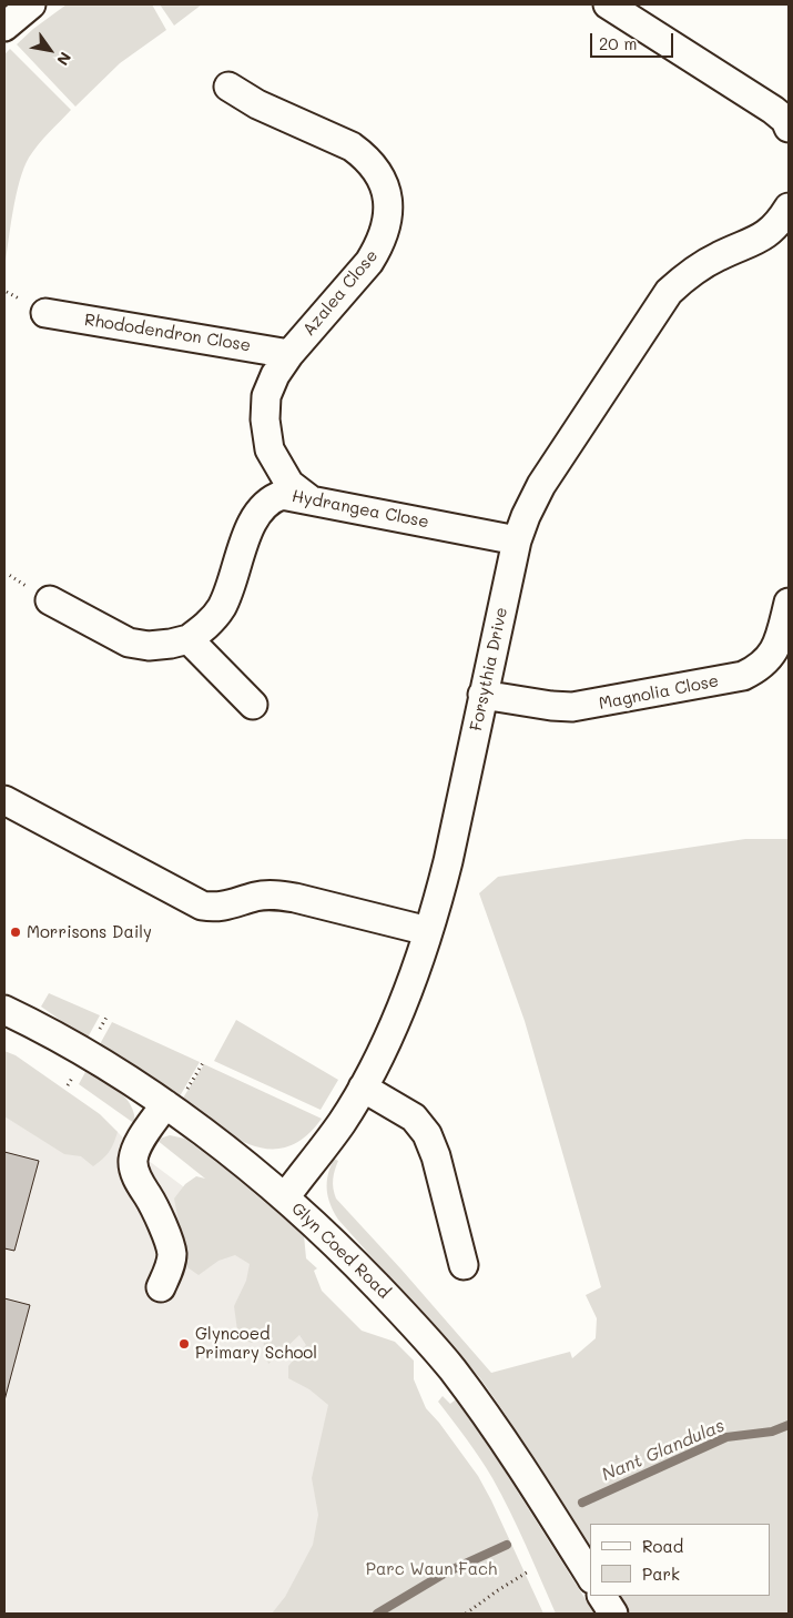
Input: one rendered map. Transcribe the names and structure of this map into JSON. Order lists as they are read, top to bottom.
{
  "streets": {
    "street": [
      "Azalea Close",
      "Rhododendron Close",
      "Hydrangea Close",
      "Forsythia Drive",
      "Magnolia Close",
      "Glyn Coed Road"
    ]
  },
  "crossings": [
    ["Azalea Close", "Rhododendron Close"],
    ["Azalea Close", "Hydrangea Close"],
    ["Hydrangea Close", "Forsythia Drive"],
    ["Forsythia Drive", "Magnolia Close"],
    ["Forsythia Drive", "Glyn Coed Road"]
  ],
  "water": ["Nant Glandulas"],
  "parks": ["Parc Waun Fach"],
  "places": ["Morrisons Daily", "Glyncoed Primary School"],
  "legend": ["Road", "Park"],
  "scale_bar": "20 m",
  "north": "bottom right"
}
